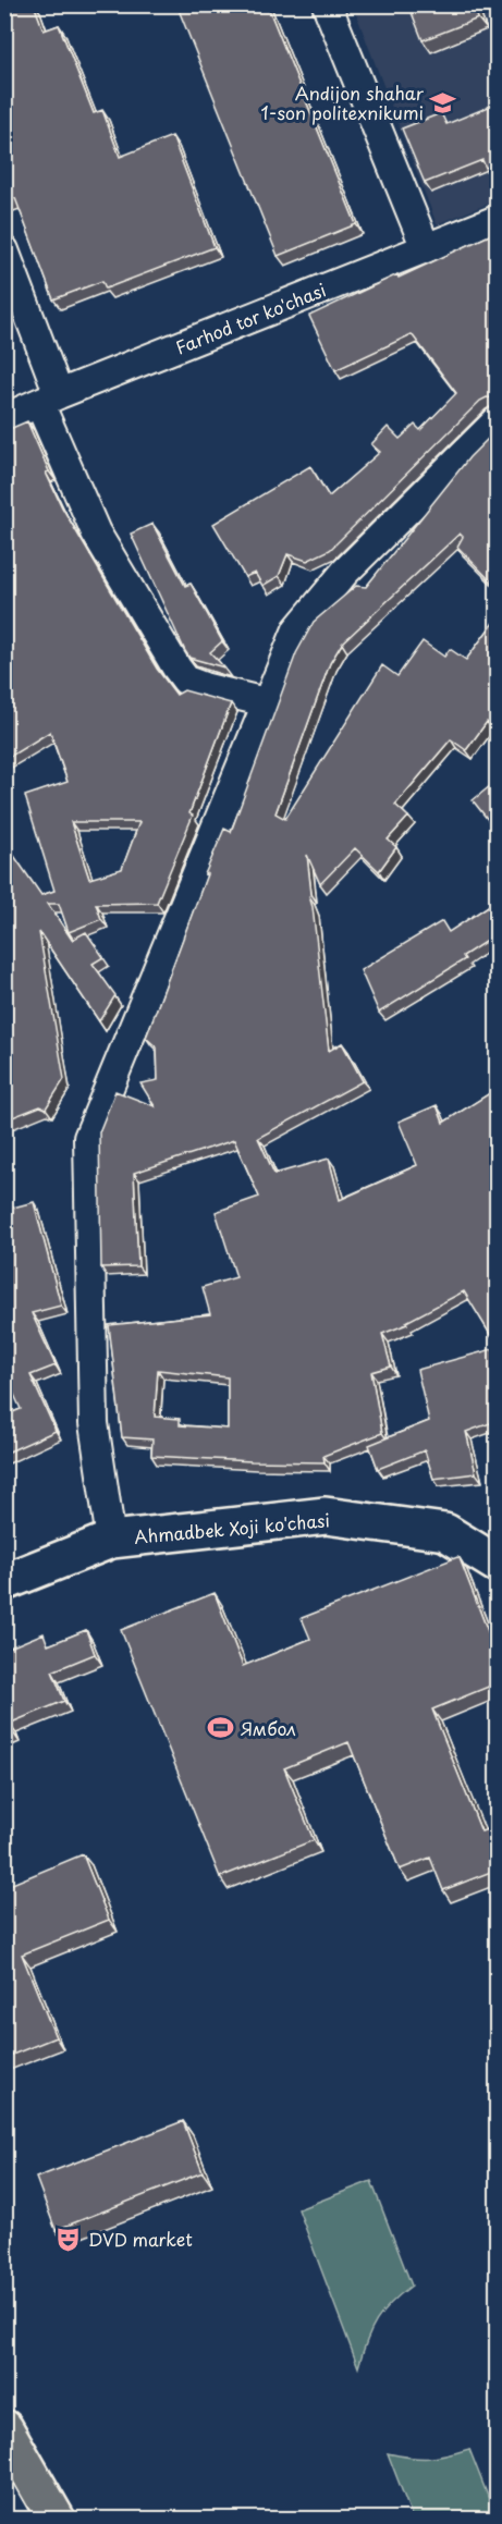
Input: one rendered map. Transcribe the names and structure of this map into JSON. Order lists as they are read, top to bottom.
{
  "streets": {
    "street": ["Farhod tor ko'chasi", "Ahmadbek Xoji ko'chasi"]
  },
  "places": {
    "school or university": ["Andijon shahar 1-son politexnikumi"],
    "sports": ["Ямбол"],
    "theatre": ["DVD market"]
  }
}
